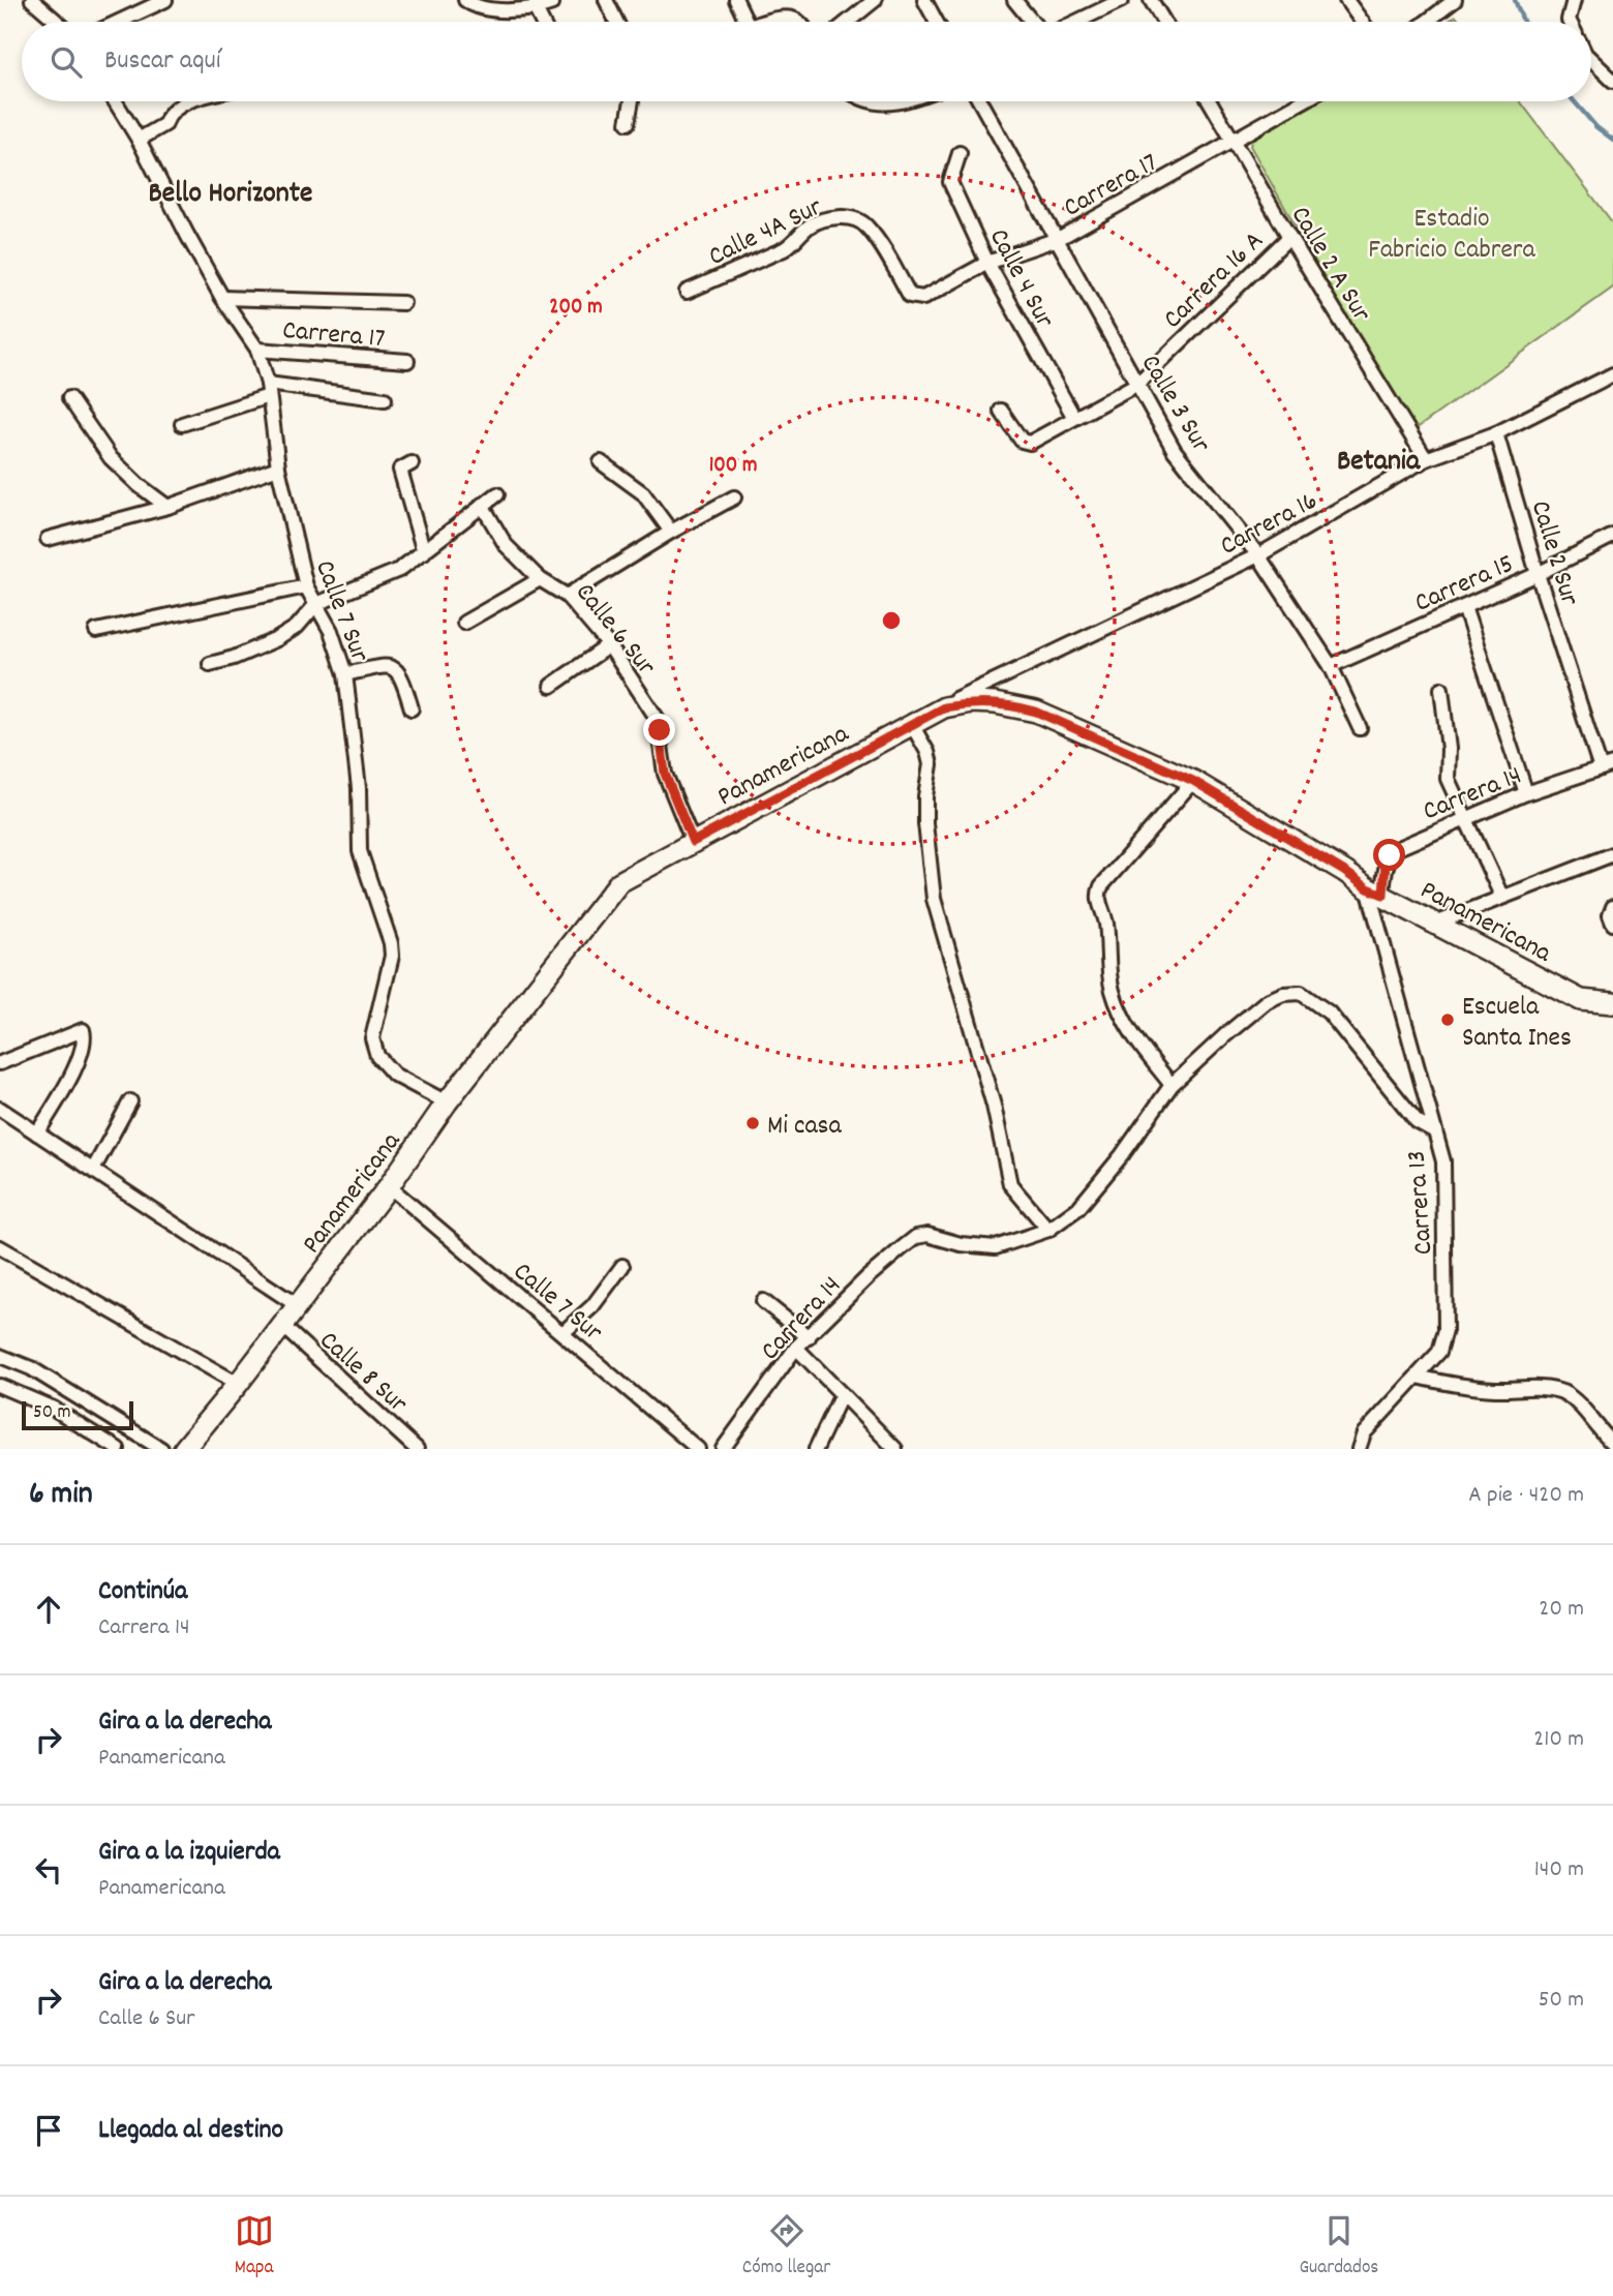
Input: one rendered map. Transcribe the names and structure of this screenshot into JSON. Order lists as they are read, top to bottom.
{
  "streets": {
    "main road": ["Panamericana"],
    "street": [
      "Carrera 17",
      "Calle 4A Sur",
      "Calle 2 A Sur",
      "Calle 4 Sur",
      "Carrera 16 A",
      "Calle 3 Sur",
      "Carrera 16",
      "Calle 2 Sur",
      "Carrera 15",
      "Calle 7 Sur",
      "Calle 6 Sur",
      "Carrera 14",
      "Carrera 13",
      "Calle 8 Sur"
    ]
  },
  "crossings": [
    ["Carrera 17", "Calle 4A Sur"],
    ["Carrera 17", "Calle 2 A Sur"],
    ["Carrera 17", "Calle 4 Sur"],
    ["Carrera 17", "Calle 3 Sur"],
    ["Carrera 17", "Calle 7 Sur"],
    ["Calle 2 A Sur", "Carrera 16 A"],
    ["Calle 2 A Sur", "Carrera 16"],
    ["Calle 4 Sur", "Carrera 16 A"],
    ["Carrera 16 A", "Calle 3 Sur"],
    ["Calle 3 Sur", "Carrera 16"],
    ["Calle 3 Sur", "Carrera 15"],
    ["Carrera 16", "Calle 2 Sur"],
    ["Carrera 16", "Panamericana"],
    ["Calle 2 Sur", "Carrera 15"],
    ["Calle 2 Sur", "Carrera 14"],
    ["Calle 7 Sur", "Panamericana"],
    ["Calle 6 Sur", "Panamericana"],
    ["Panamericana", "Carrera 14"],
    ["Panamericana", "Carrera 13"],
    ["Panamericana", "Calle 8 Sur"],
    ["Carrera 14", "Carrera 13"]
  ],
  "districts": ["Bello Horizonte", "Betania"],
  "parks": ["Estadio Fabricio Cabrera"],
  "places": ["Escuela Santa Ines", "Mi casa"],
  "scale_bar": "50 m",
  "page": {
    "search": "Buscar aquí",
    "scale": "50 m",
    "heading": ["6 min", "A pie · 420 m"],
    "list": [
      ["Continúa", "Carrera 14", "20 m"],
      ["Gira a la derecha", "Panamericana", "210 m"],
      ["Gira a la izquierda", "Panamericana", "140 m"],
      ["Gira a la derecha", "Calle 6 Sur", "50 m"],
      "Llegada al destino"
    ],
    "nav": ["Mapa", "Cómo llegar", "Guardados"]
  },
  "rings": ["200 m", "100 m"]
}
